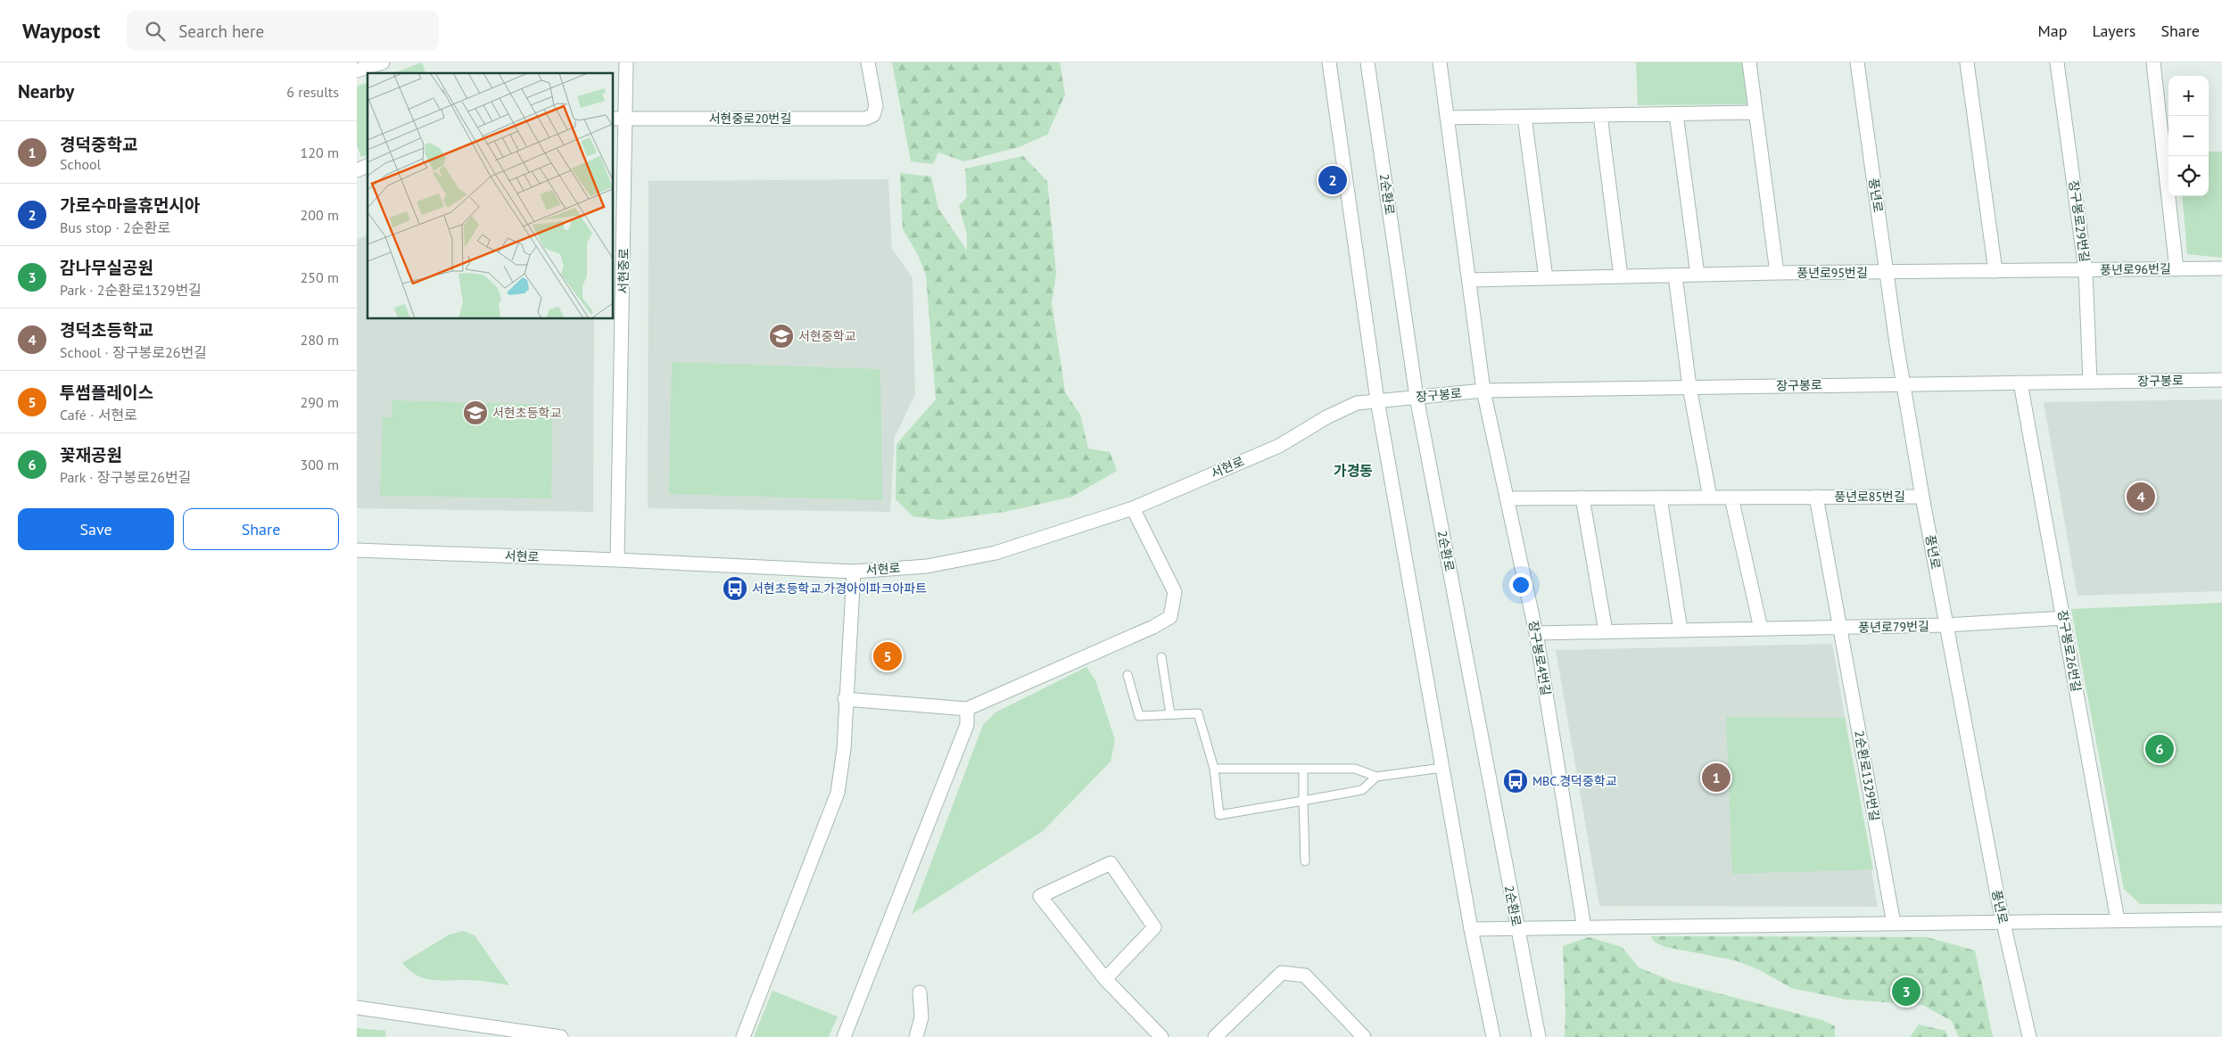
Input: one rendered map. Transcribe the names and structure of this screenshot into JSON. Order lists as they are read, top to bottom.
{
  "streets": {
    "street": [
      "서현중로20번길",
      "2순환로",
      "풍년로",
      "장구봉로29번길",
      "풍년로96번길",
      "서현중로",
      "풍년로95번길",
      "장구봉로",
      "서현로",
      "풍년로85번길",
      "풍년로79번길",
      "장구봉로26번길",
      "장구봉로4번길",
      "2순환로1329번길"
    ]
  },
  "crossings": [
    ["서현중로20번길", "서현중로"],
    ["2순환로", "장구봉로"],
    ["풍년로", "풍년로96번길"],
    ["풍년로", "풍년로95번길"],
    ["풍년로", "장구봉로"],
    ["풍년로", "풍년로85번길"],
    ["풍년로", "풍년로79번길"],
    ["장구봉로29번길", "풍년로96번길"],
    ["장구봉로29번길", "장구봉로"],
    ["풍년로96번길", "풍년로95번길"],
    ["서현중로", "서현로"],
    ["풍년로95번길", "장구봉로4번길"],
    ["장구봉로", "서현로"],
    ["장구봉로", "장구봉로26번길"],
    ["장구봉로", "장구봉로4번길"],
    ["풍년로85번길", "풍년로79번길"],
    ["풍년로85번길", "장구봉로4번길"],
    ["풍년로79번길", "장구봉로26번길"],
    ["풍년로79번길", "장구봉로4번길"],
    ["풍년로79번길", "2순환로1329번길"]
  ],
  "districts": ["가경동"],
  "places": {
    "school or university": ["서현중학교", "서현초등학교"],
    "bus stop": ["서현초등학교.가경아이파크아파트", "MBC.경덕중학교"]
  },
  "page": {
    "header": "Waypost",
    "search": "Search here",
    "nav": ["Map", "Layers", "Share"],
    "heading": ["Nearby", "6 results"],
    "map_buttons": ["+", "−"],
    "list": [
      {
        "mark": "1",
        "name": "경덕중학교",
        "note": "School",
        "value": "120 m"
      },
      {
        "mark": "2",
        "name": "가로수마을휴먼시아",
        "note": "Bus stop · 2순환로",
        "value": "200 m"
      },
      {
        "mark": "3",
        "name": "감나무실공원",
        "note": "Park · 2순환로1329번길",
        "value": "250 m"
      },
      {
        "mark": "4",
        "name": "경덕초등학교",
        "note": "School · 장구봉로26번길",
        "value": "280 m"
      },
      {
        "mark": "5",
        "name": "투썸플레이스",
        "note": "Café · 서현로",
        "value": "290 m"
      },
      {
        "mark": "6",
        "name": "꽃재공원",
        "note": "Park · 장구봉로26번길",
        "value": "300 m"
      }
    ],
    "pins": [
      "2",
      "4",
      "5",
      "6",
      "1",
      "3"
    ],
    "buttons": ["Save", "Share"]
  }
}
